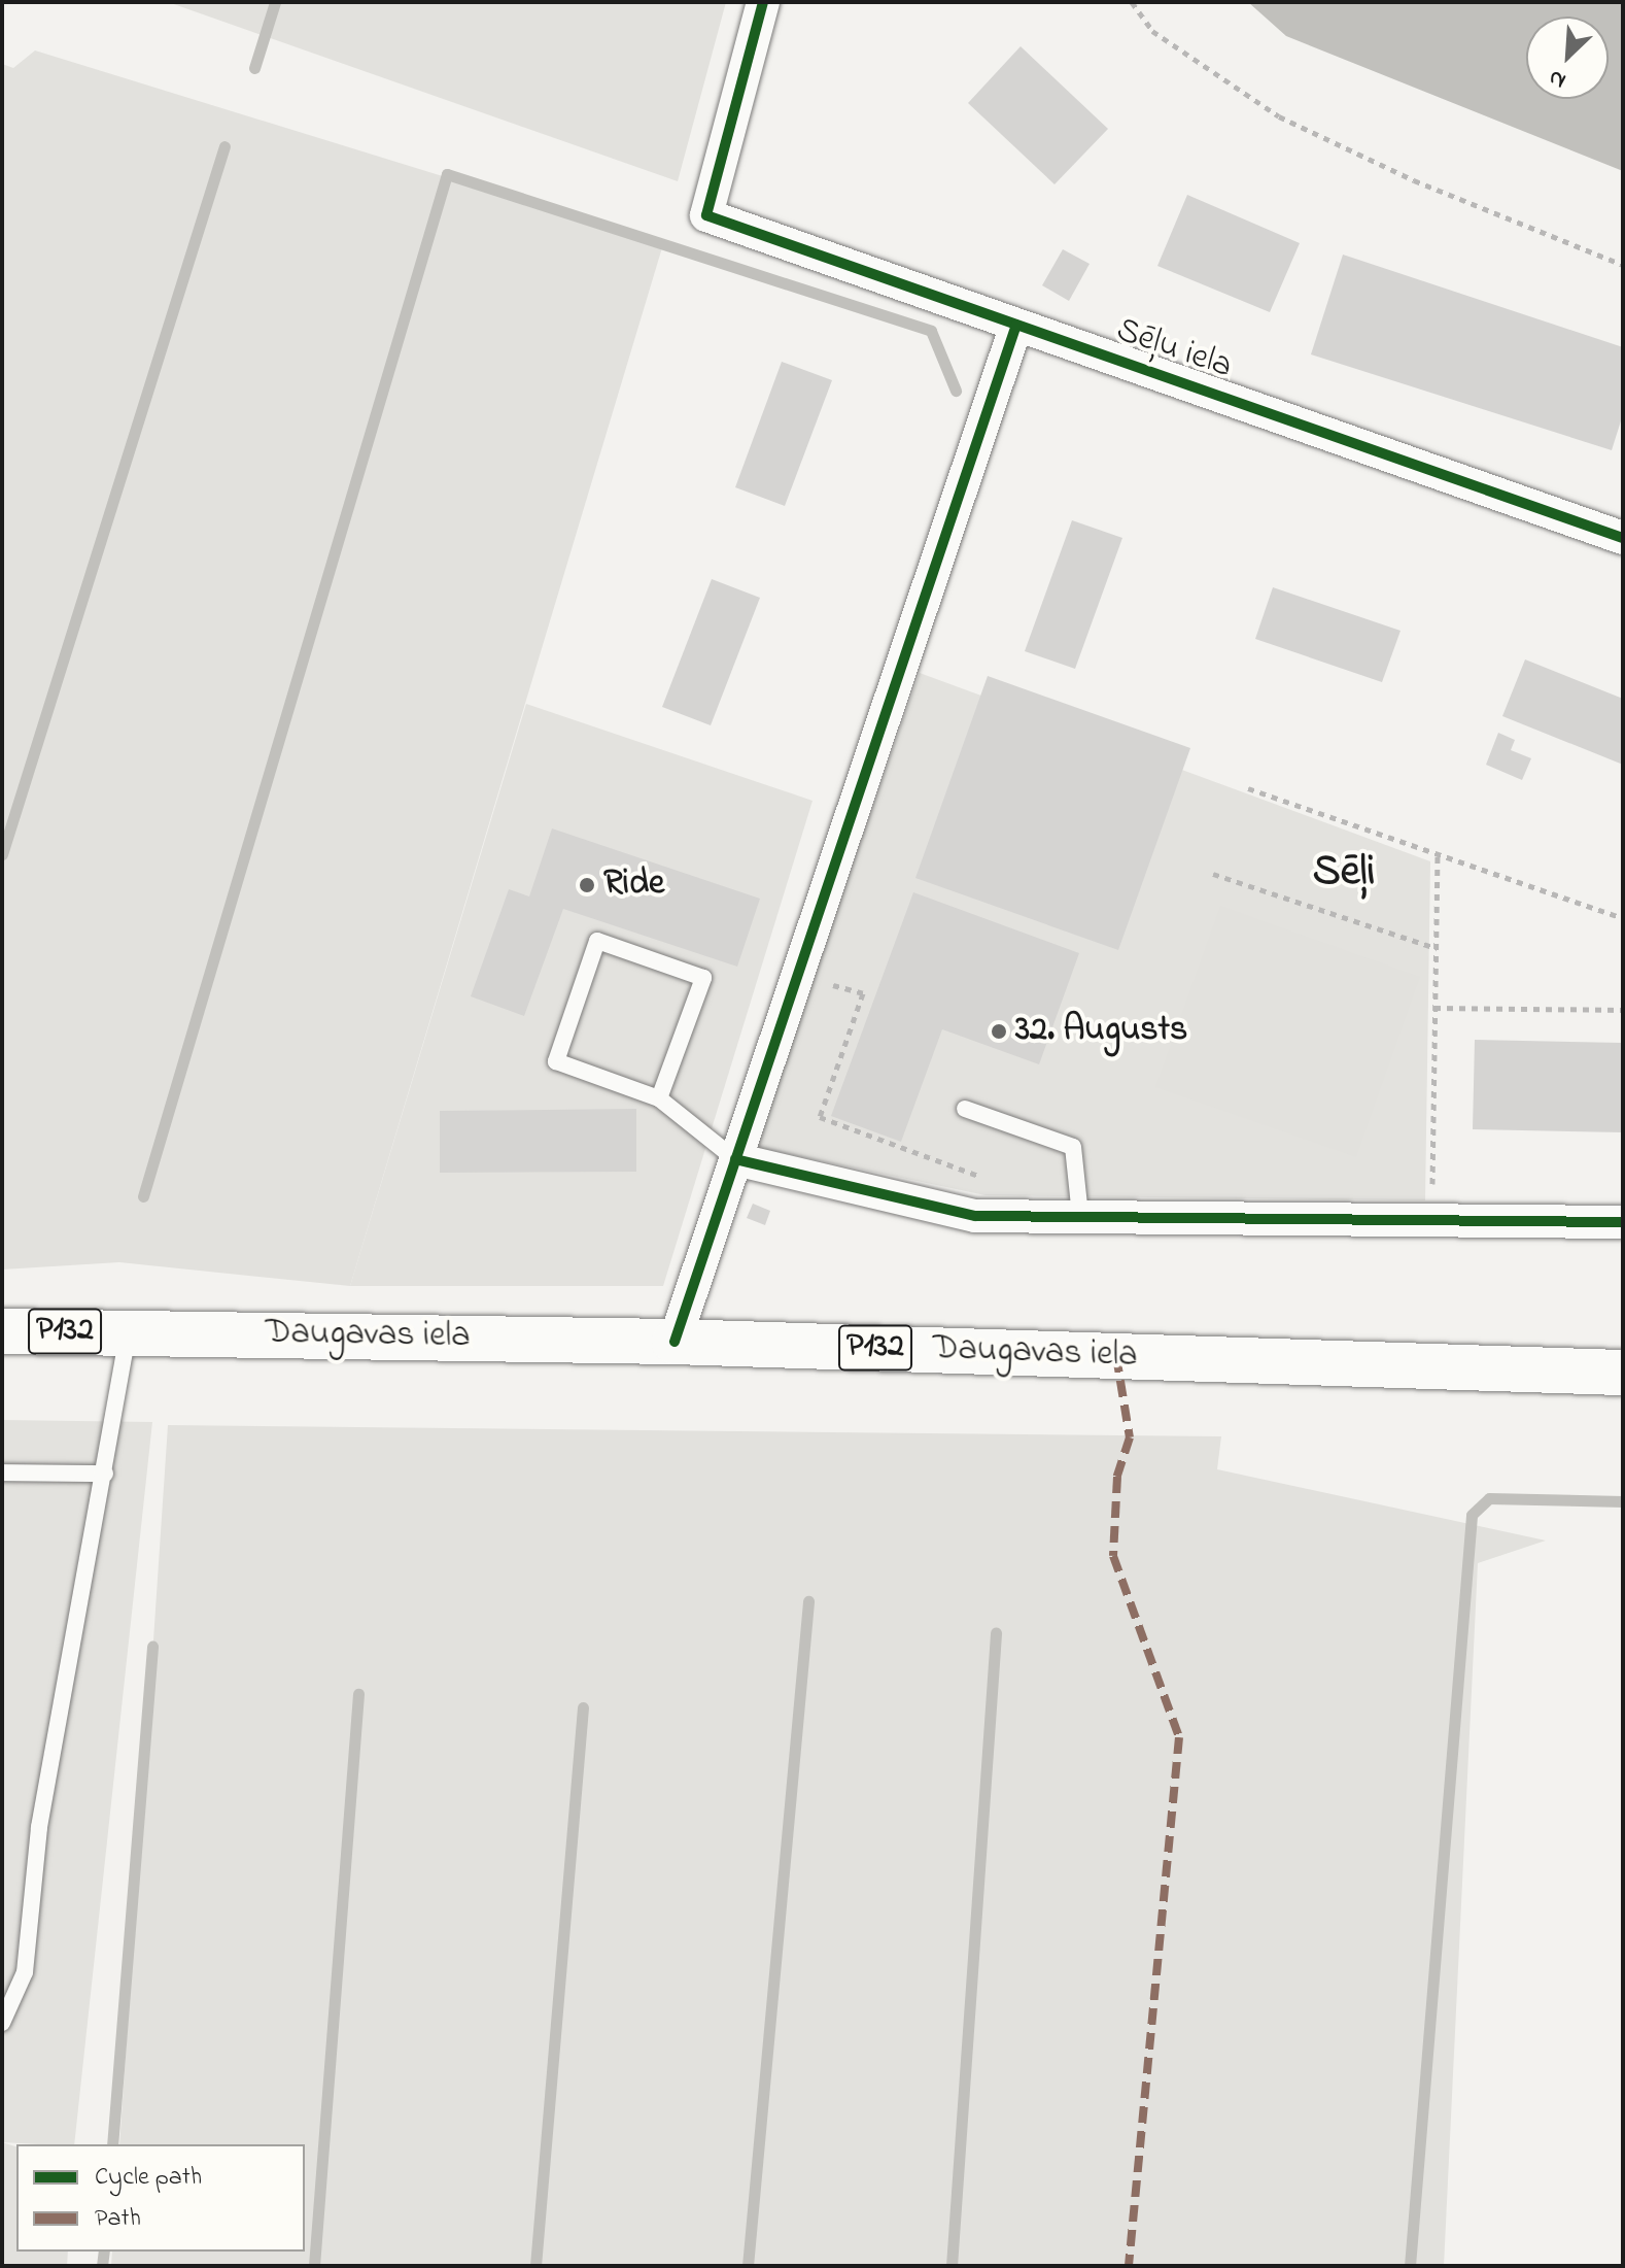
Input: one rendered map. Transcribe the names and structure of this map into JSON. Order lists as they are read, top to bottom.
{
  "streets": {
    "main road": ["P132", "Daugavas iela"],
    "street": ["Sēļu iela"]
  },
  "districts": ["Sēļi"],
  "places": ["Ride", "32. Augusts"],
  "legend": ["Cycle path", "Path"],
  "north": "bottom left"
}
